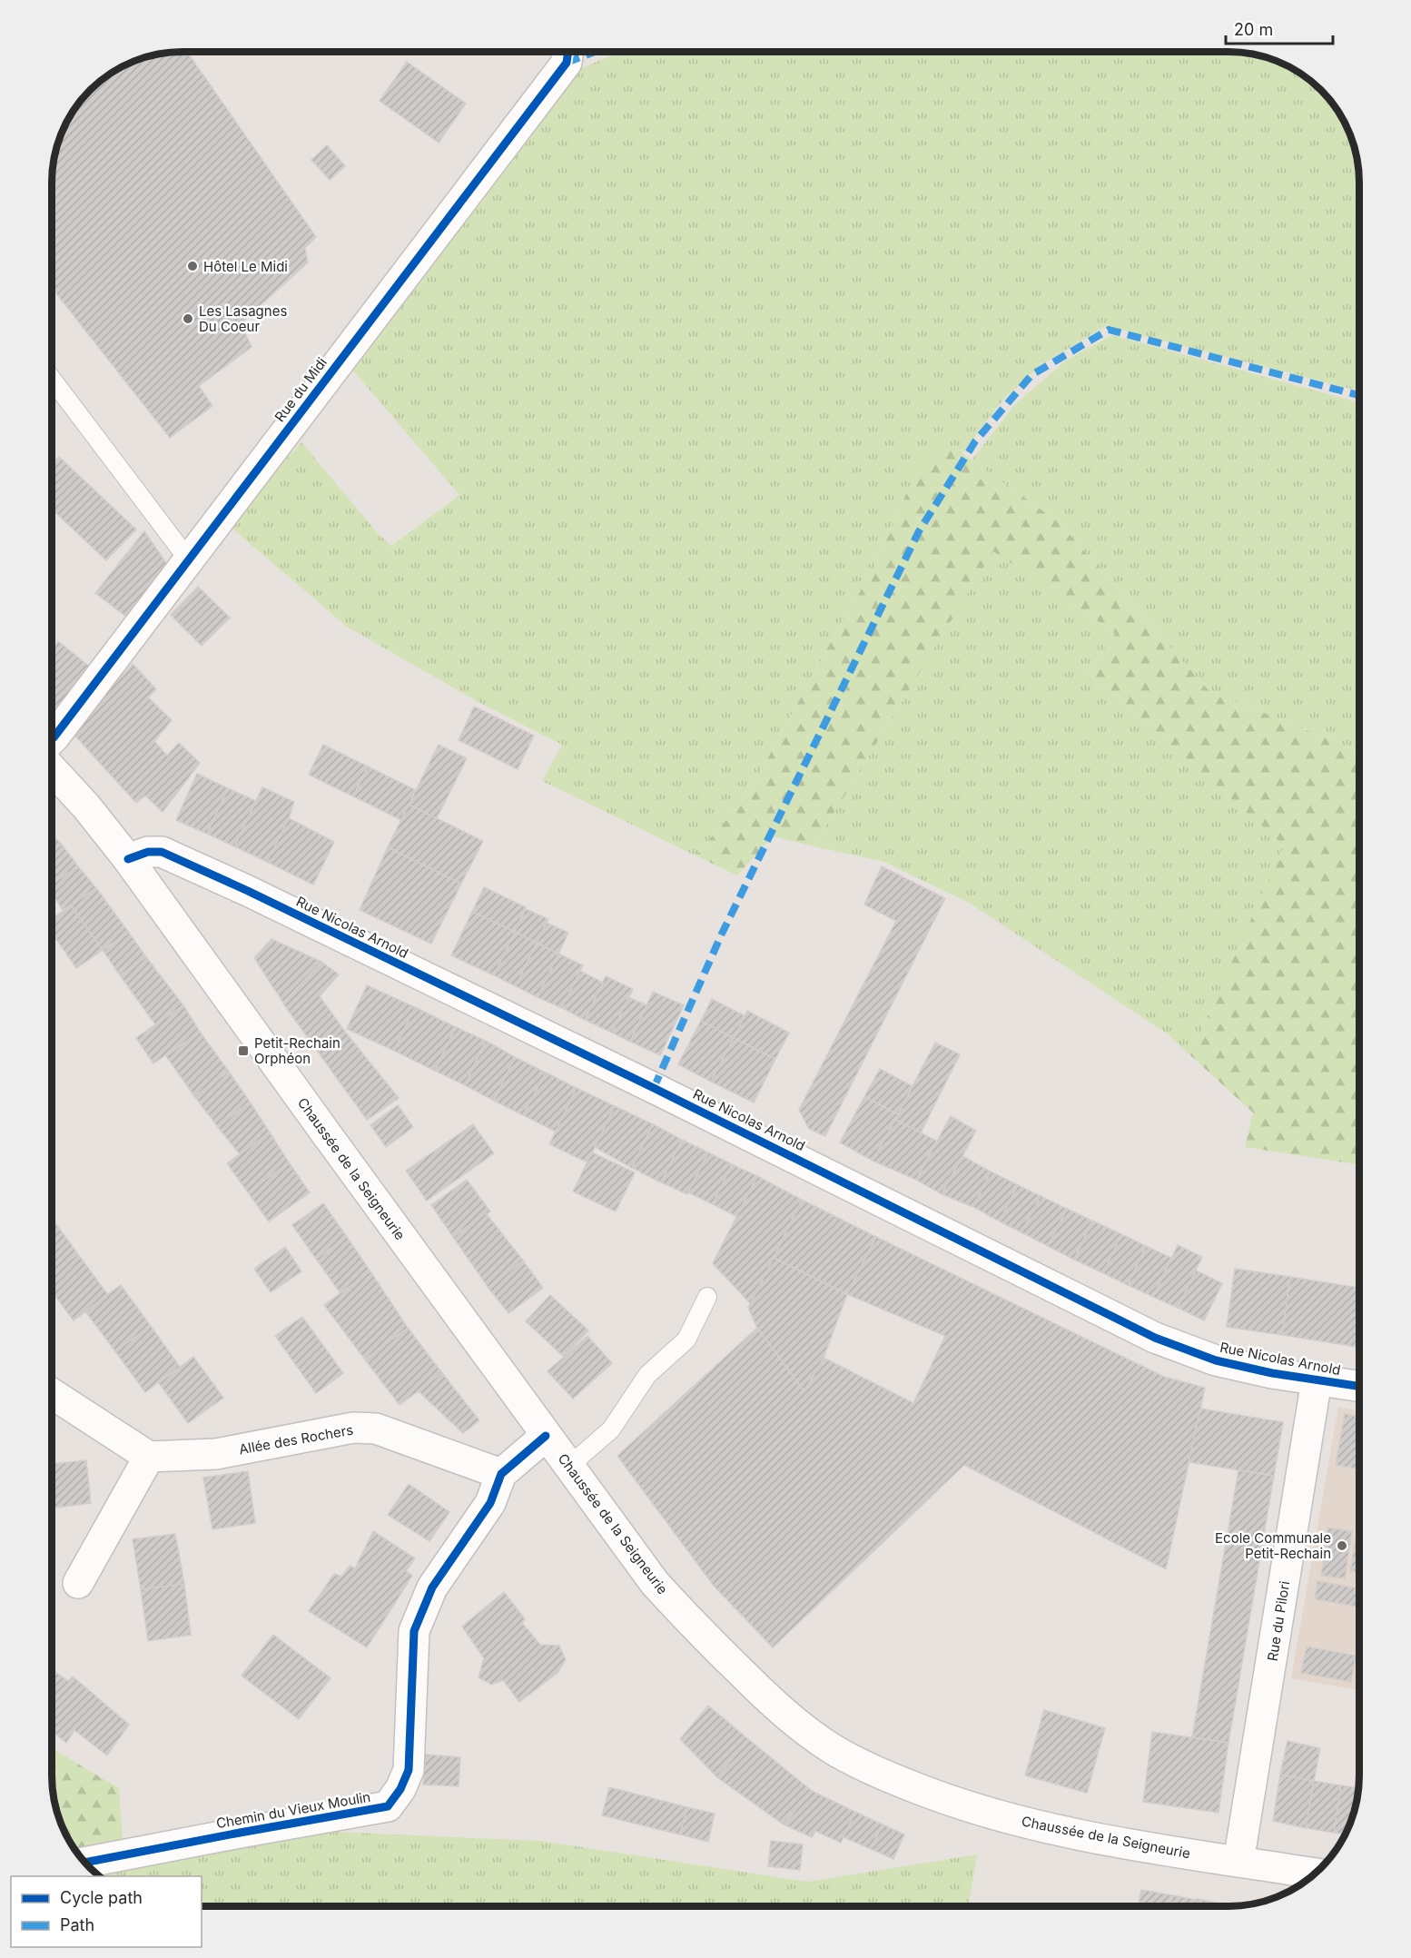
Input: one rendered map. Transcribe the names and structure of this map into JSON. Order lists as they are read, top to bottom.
{
  "streets": {
    "street": [
      "Rue du Midi",
      "Rue Nicolas Arnold",
      "Chaussée de la Seigneurie",
      "Allée des Rochers",
      "Rue du Pilori",
      "Chemin du Vieux Moulin"
    ]
  },
  "crossings": [
    ["Rue Nicolas Arnold", "Chaussée de la Seigneurie"],
    ["Rue Nicolas Arnold", "Rue du Pilori"],
    ["Chaussée de la Seigneurie", "Rue du Pilori"],
    ["Chaussée de la Seigneurie", "Chemin du Vieux Moulin"],
    ["Allée des Rochers", "Chemin du Vieux Moulin"]
  ],
  "places": {
    "other": ["Hôtel Le Midi", "Les Lasagnes Du Coeur", "Ecole Communale Petit-Rechain"],
    "transit": ["Petit-Rechain Orphéon"]
  },
  "legend": ["Cycle path", "Path"],
  "scale_bar": "20 m"
}
